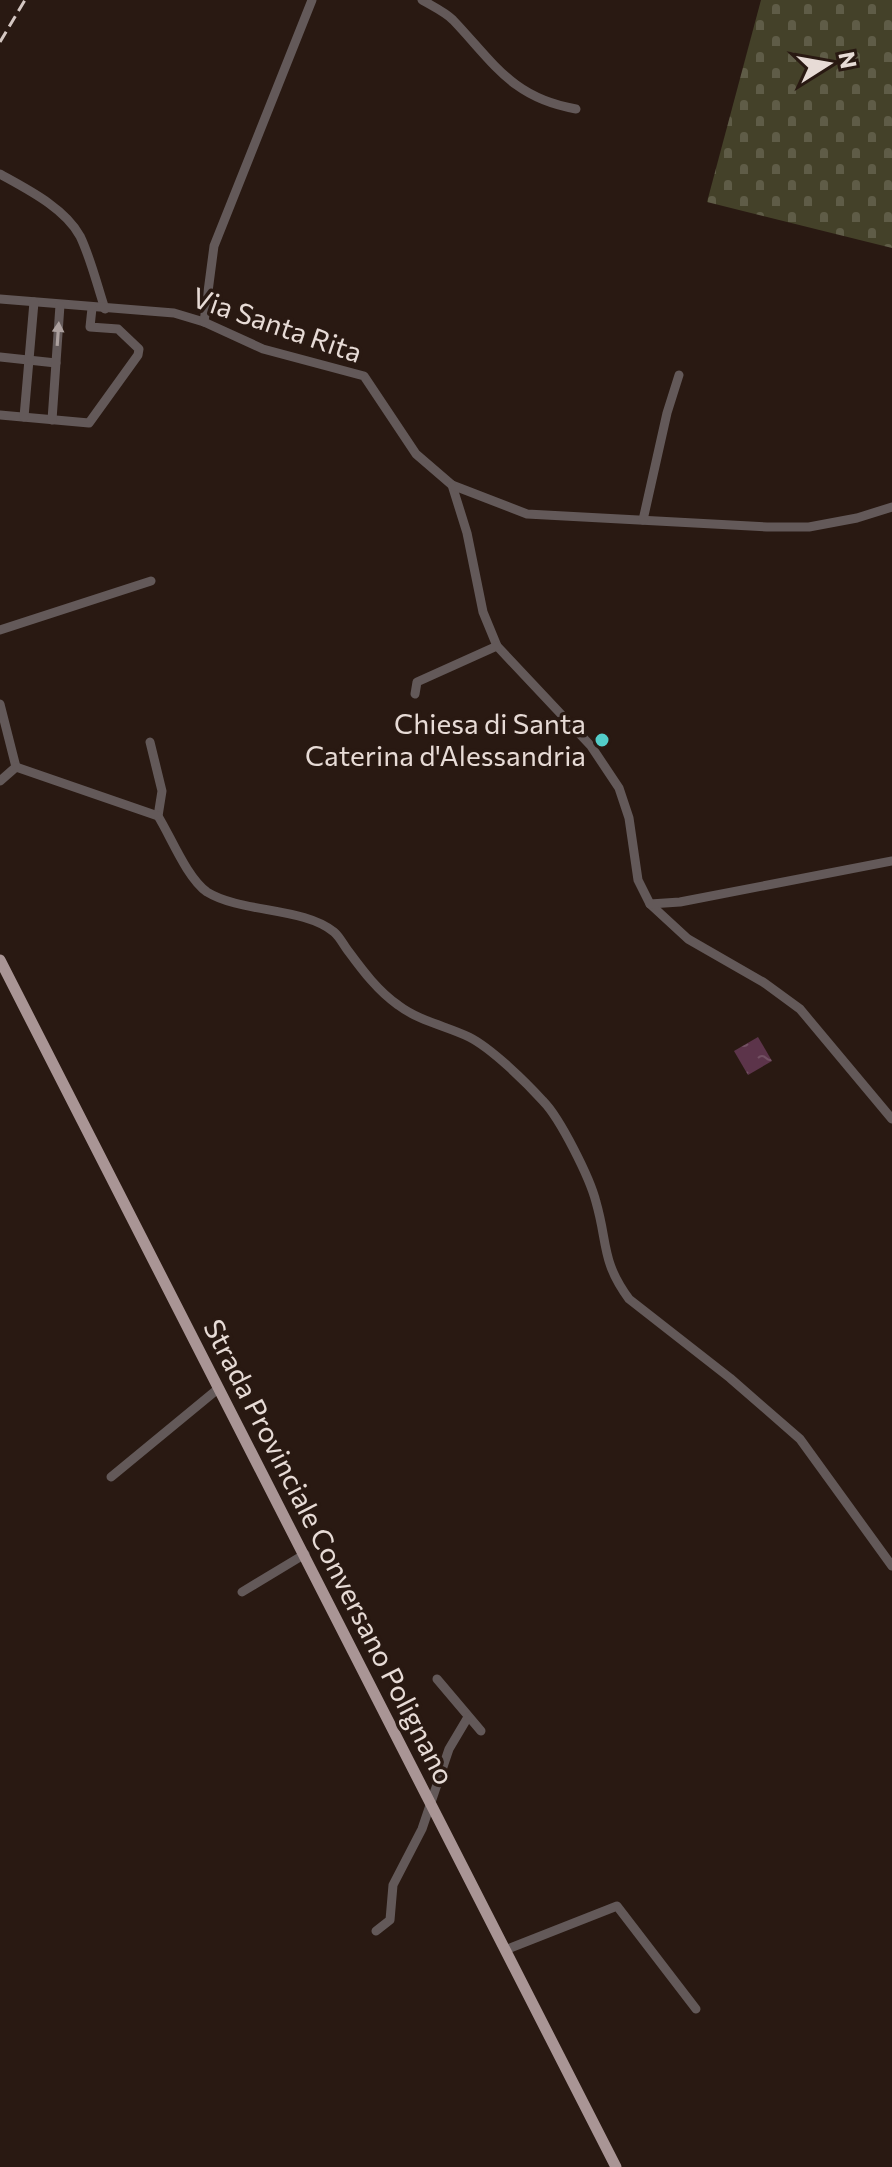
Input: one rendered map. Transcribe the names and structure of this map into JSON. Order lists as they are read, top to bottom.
{
  "streets": {
    "main road": ["Strada Provinciale Conversano Polignano"],
    "street": ["Via Santa Rita"]
  },
  "places": ["Chiesa di Santa Caterina d'Alessandria"],
  "north": "right"
}
